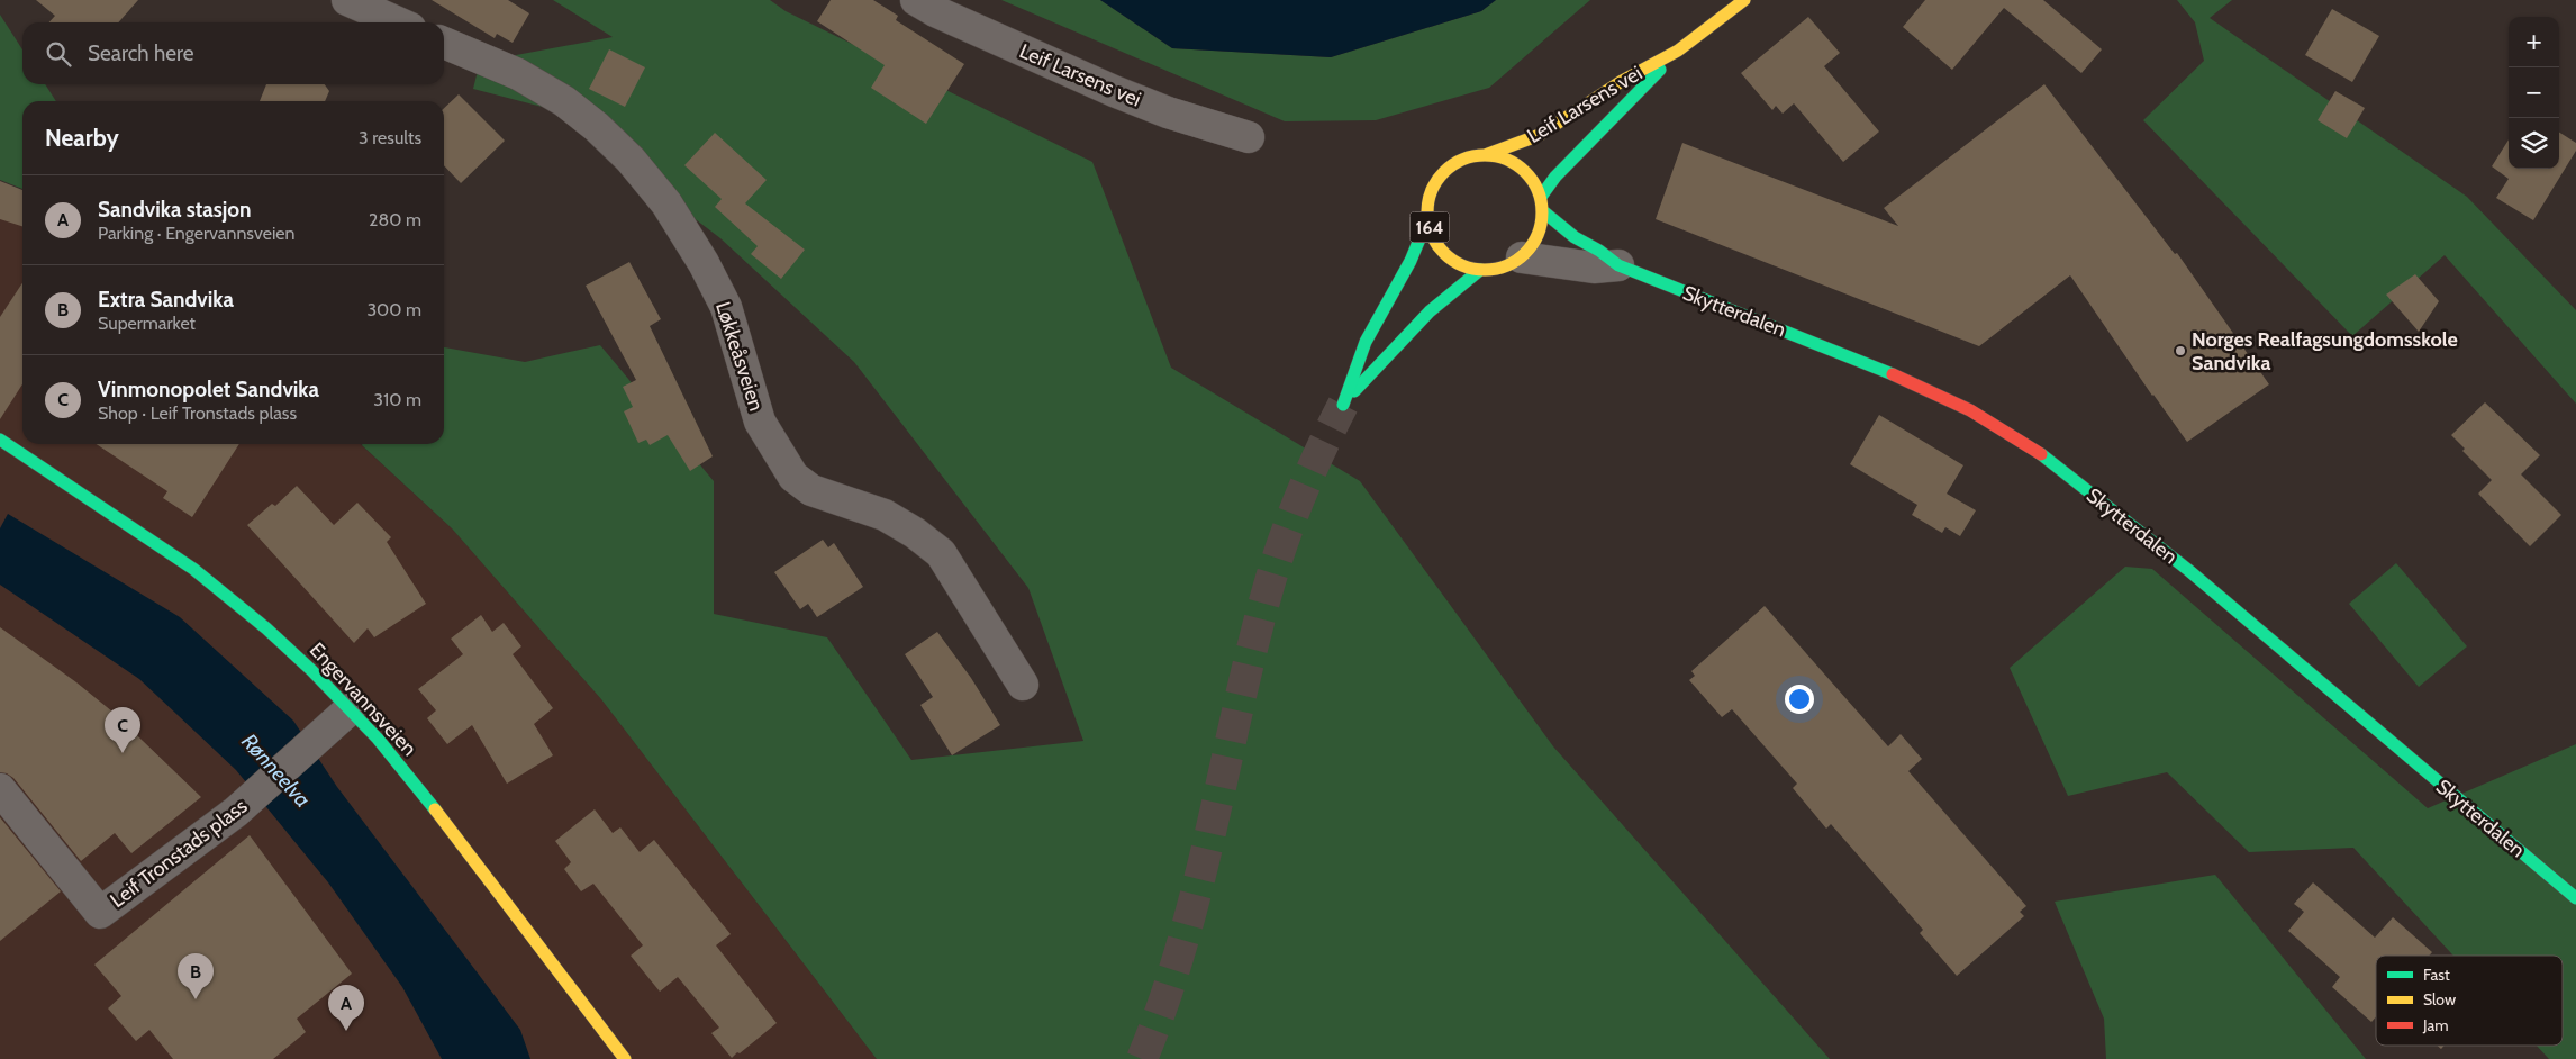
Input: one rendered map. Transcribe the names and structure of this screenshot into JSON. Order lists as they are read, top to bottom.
{
  "streets": {
    "main road": [
      "Leif Larsens vei",
      "164",
      "Skytterdalen",
      "Engervannsveien"
    ],
    "street": ["Løkkeåsveien", "Leif Tronstads plass"]
  },
  "crossings": [
    ["Leif Larsens vei", "164"],
    ["Leif Larsens vei", "Skytterdalen"],
    ["164", "Skytterdalen"],
    ["Engervannsveien", "Leif Tronstads plass"]
  ],
  "water": ["Rønneelva"],
  "places": ["Norges Realfagsungdomsskole Sandvika"],
  "legend": ["Fast", "Slow", "Jam"],
  "page": {
    "map_buttons": ["+", "−"],
    "search": "Search here",
    "heading": ["Nearby", "3 results"],
    "list": [
      {
        "mark": "A",
        "name": "Sandvika stasjon",
        "note": "Parking · Engervannsveien",
        "value": "280 m"
      },
      {
        "mark": "B",
        "name": "Extra Sandvika",
        "note": "Supermarket",
        "value": "300 m"
      },
      {
        "mark": "C",
        "name": "Vinmonopolet Sandvika",
        "note": "Shop · Leif Tronstads plass",
        "value": "310 m"
      }
    ],
    "pins": ["C", "B", "A"]
  }
}
